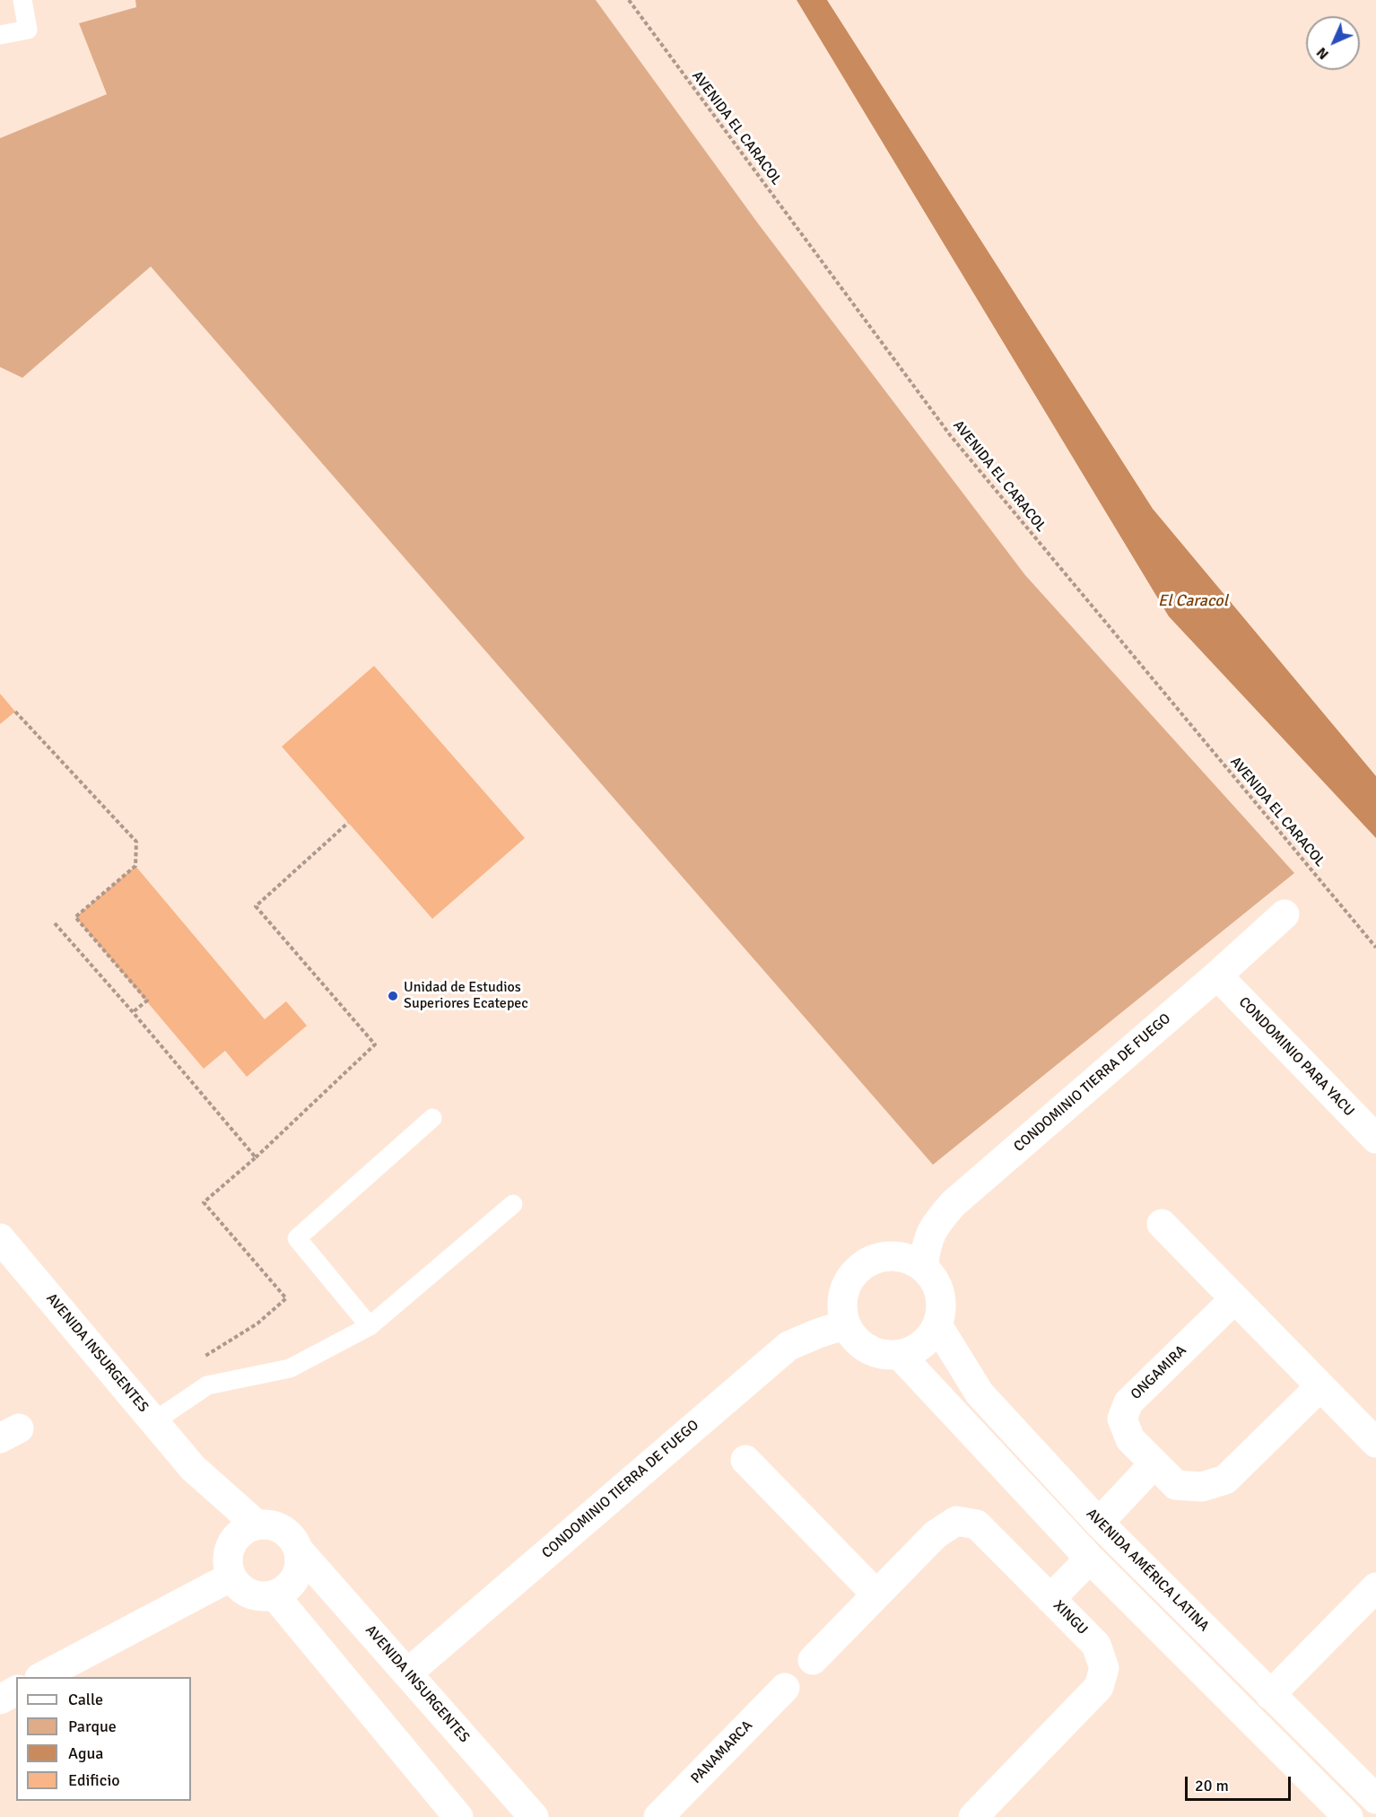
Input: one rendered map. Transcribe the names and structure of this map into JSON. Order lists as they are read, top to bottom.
{
  "streets": {
    "street": [
      "CONDOMINIO PARA YACU",
      "CONDOMINIO TIERRA DE FUEGO",
      "AVENIDA INSURGENTES",
      "ONGAMIRA",
      "AVENIDA AMÉRICA LATINA",
      "XINGU",
      "PANAMARCA"
    ],
    "path": ["AVENIDA EL CARACOL"]
  },
  "crossings": [
    ["CONDOMINIO PARA YACU", "CONDOMINIO TIERRA DE FUEGO"],
    ["CONDOMINIO TIERRA DE FUEGO", "AVENIDA INSURGENTES"],
    ["CONDOMINIO TIERRA DE FUEGO", "AVENIDA AMÉRICA LATINA"]
  ],
  "water": ["El Caracol"],
  "places": ["Unidad de Estudios Superiores Ecatepec"],
  "legend": [
    "Calle",
    "Parque",
    "Agua",
    "Edificio"
  ],
  "scale_bar": "20 m",
  "north": "bottom left"
}
